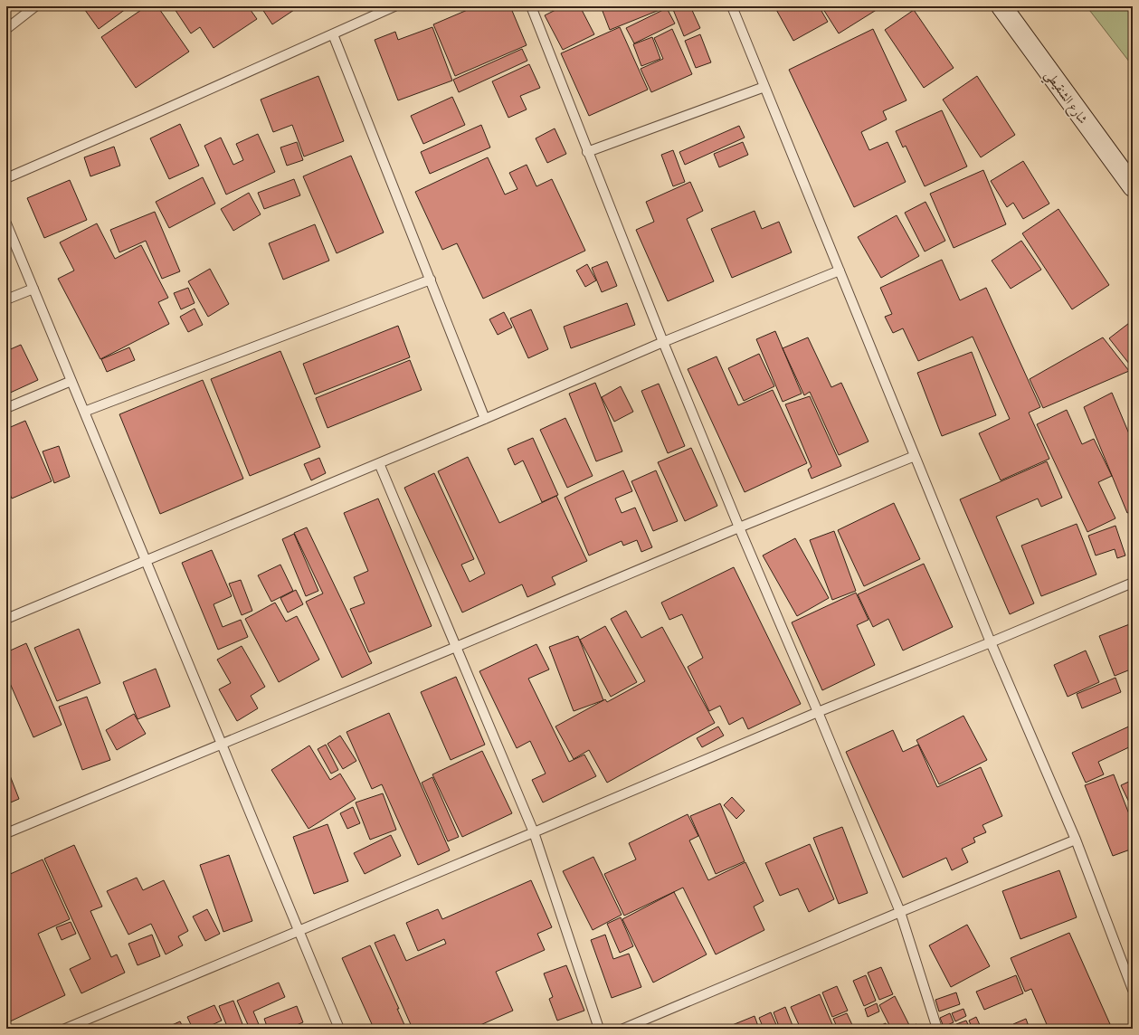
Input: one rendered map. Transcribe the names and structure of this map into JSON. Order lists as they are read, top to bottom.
{
  "streets": {
    "street": ["شارع الشنقيطي"]
  }
}
